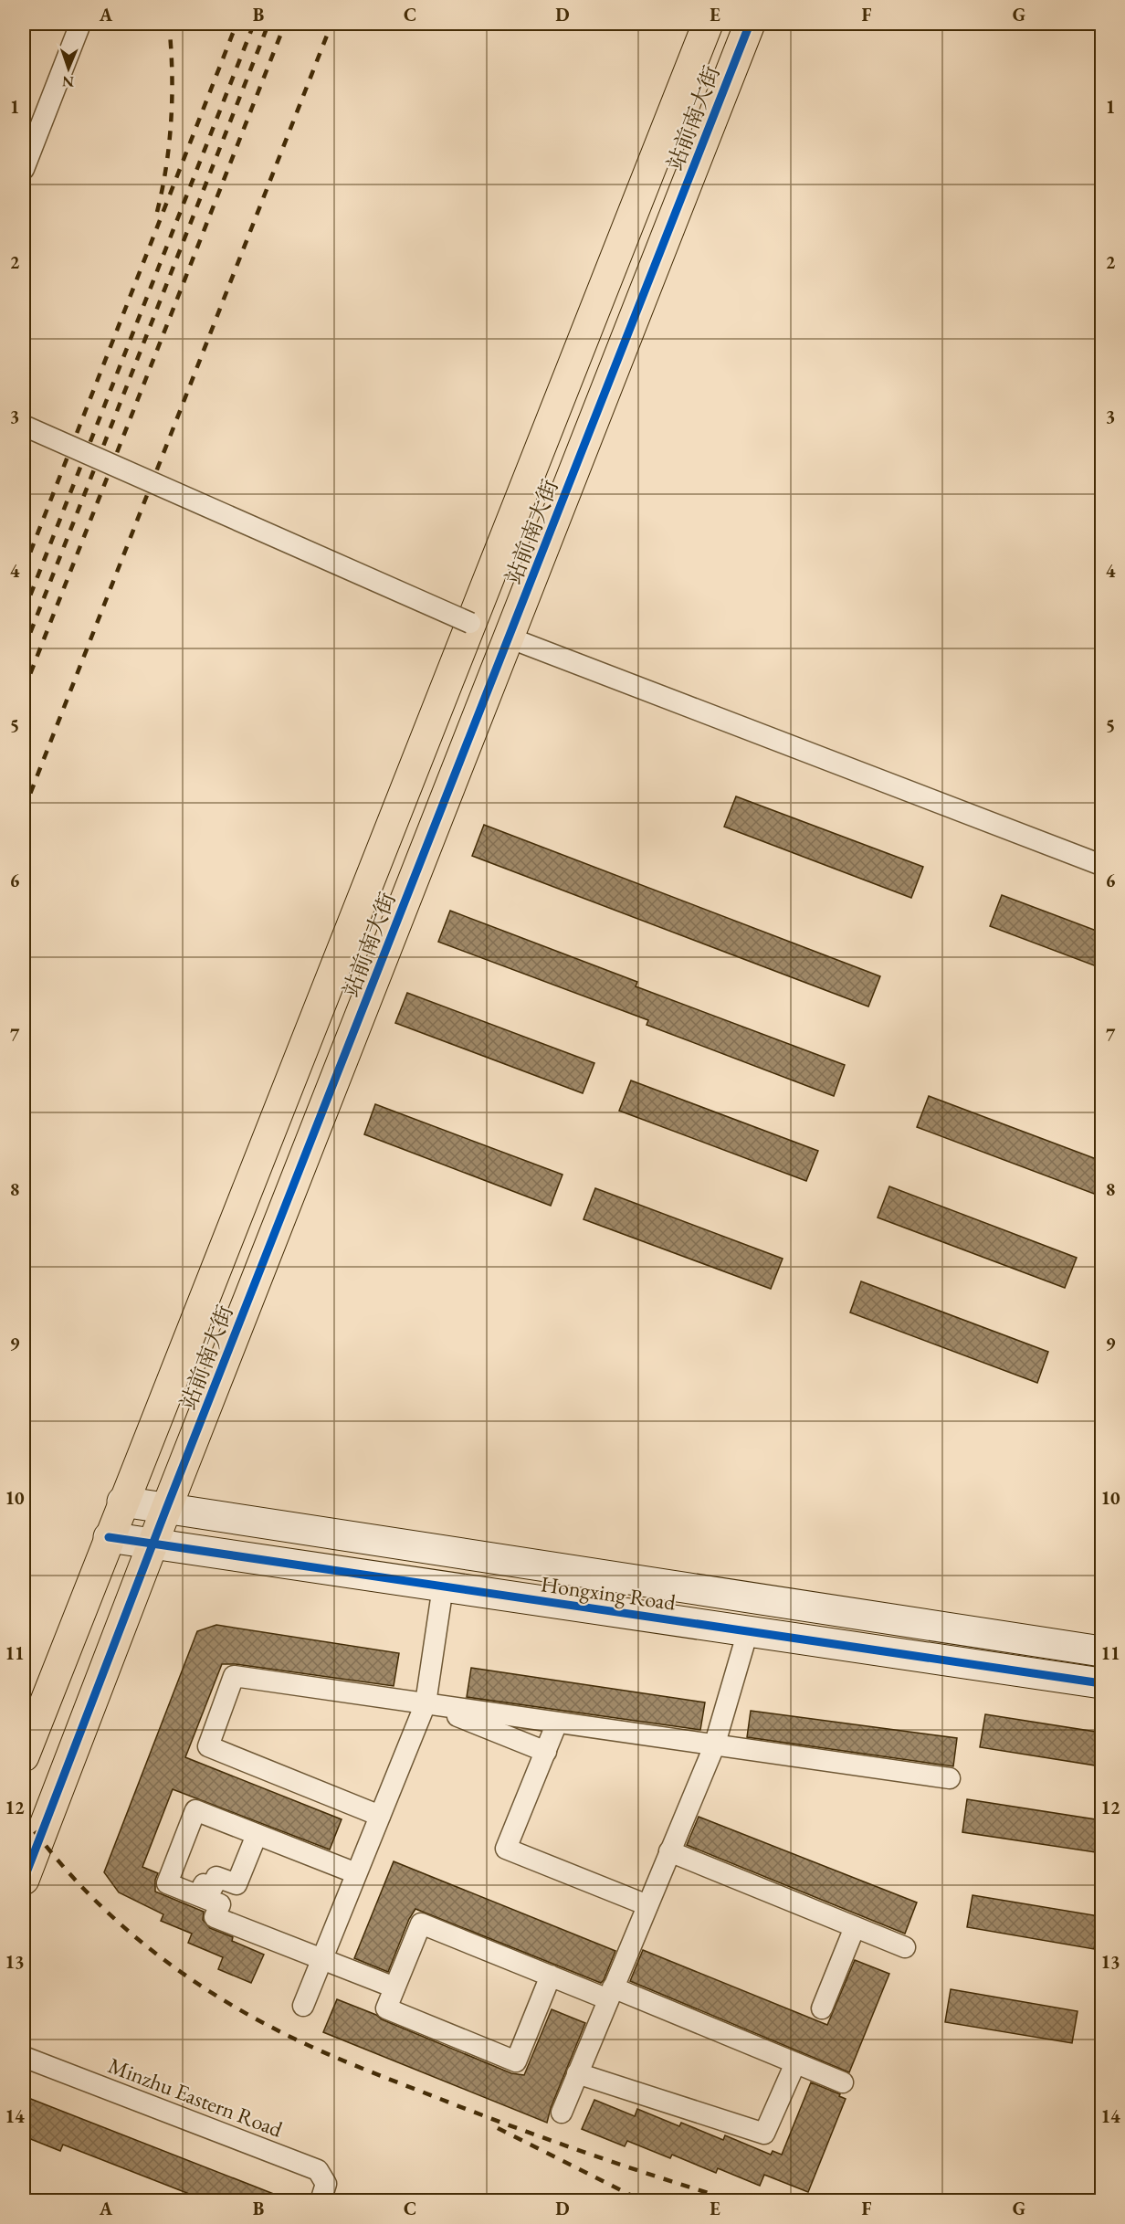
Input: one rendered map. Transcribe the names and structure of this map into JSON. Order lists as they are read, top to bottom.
{
  "streets": {
    "highway": ["站前南大街"],
    "street": ["Hongxing Road", "Minzhu Eastern Road"]
  },
  "crossings": [
    ["站前南大街", "Hongxing Road"]
  ],
  "north": "bottom",
  "grid": {
    "columns": [
      "A",
      "B",
      "C",
      "D",
      "E",
      "F",
      "G"
    ],
    "rows": [
      "1",
      "2",
      "3",
      "4",
      "5",
      "6",
      "7",
      "8",
      "9",
      "10",
      "11",
      "12",
      "13",
      "14"
    ]
  }
}
